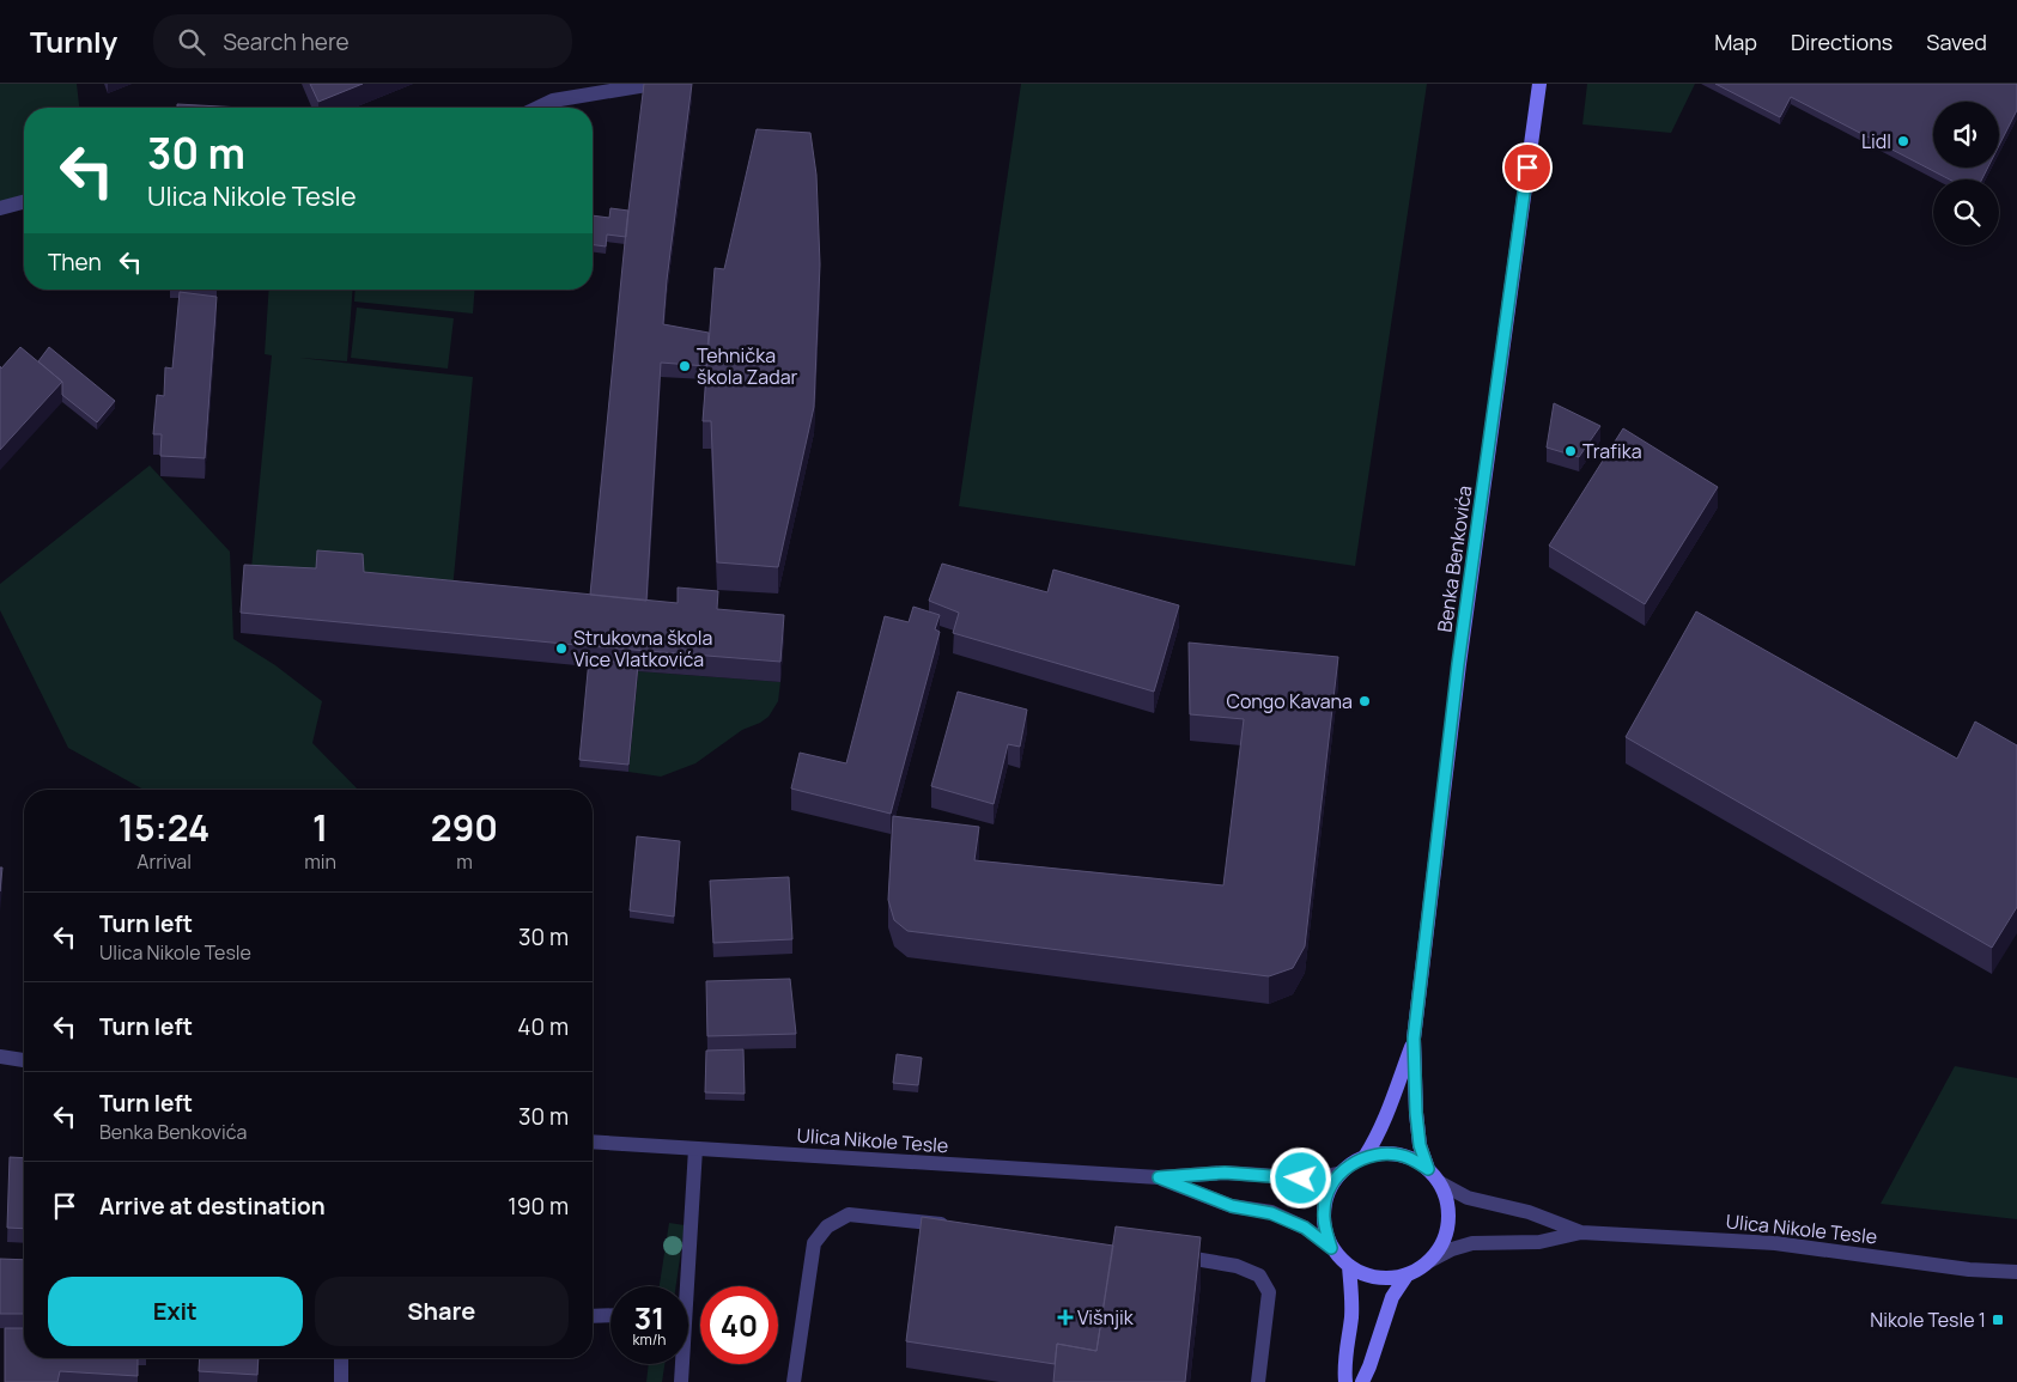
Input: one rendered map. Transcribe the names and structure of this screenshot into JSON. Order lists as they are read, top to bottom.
{
  "streets": {
    "main road": ["Benka Benkovića"],
    "street": ["Ulica Nikole Tesle"]
  },
  "crossings": [
    ["Benka Benkovića", "Ulica Nikole Tesle"]
  ],
  "places": {
    "other": [
      "Lidl",
      "Tehnička škola Zadar",
      "Trafika",
      "Strukovna škola Vice Vlatkovića",
      "Congo Kavana"
    ],
    "health": ["Višnjik"],
    "transit": ["Nikole Tesle 1"]
  },
  "page": {
    "header": "Turnly",
    "search": "Search here",
    "nav": ["Map", "Directions", "Saved"],
    "turn": ["30 m", "Ulica Nikole Tesle"],
    "then": "Then",
    "eta": [
      "15:24",
      "Arrival",
      "1",
      "min",
      "290",
      "m"
    ],
    "list": [
      {
        "name": "Turn left",
        "note": "Ulica Nikole Tesle",
        "value": "30 m"
      },
      {
        "name": "Turn left",
        "value": "40 m"
      },
      {
        "name": "Turn left",
        "note": "Benka Benkovića",
        "value": "30 m"
      },
      {
        "name": "Arrive at destination",
        "value": "190 m"
      }
    ],
    "buttons": ["Exit", "Share"],
    "speed": "31 km/h",
    "limit": "40"
  }
}
